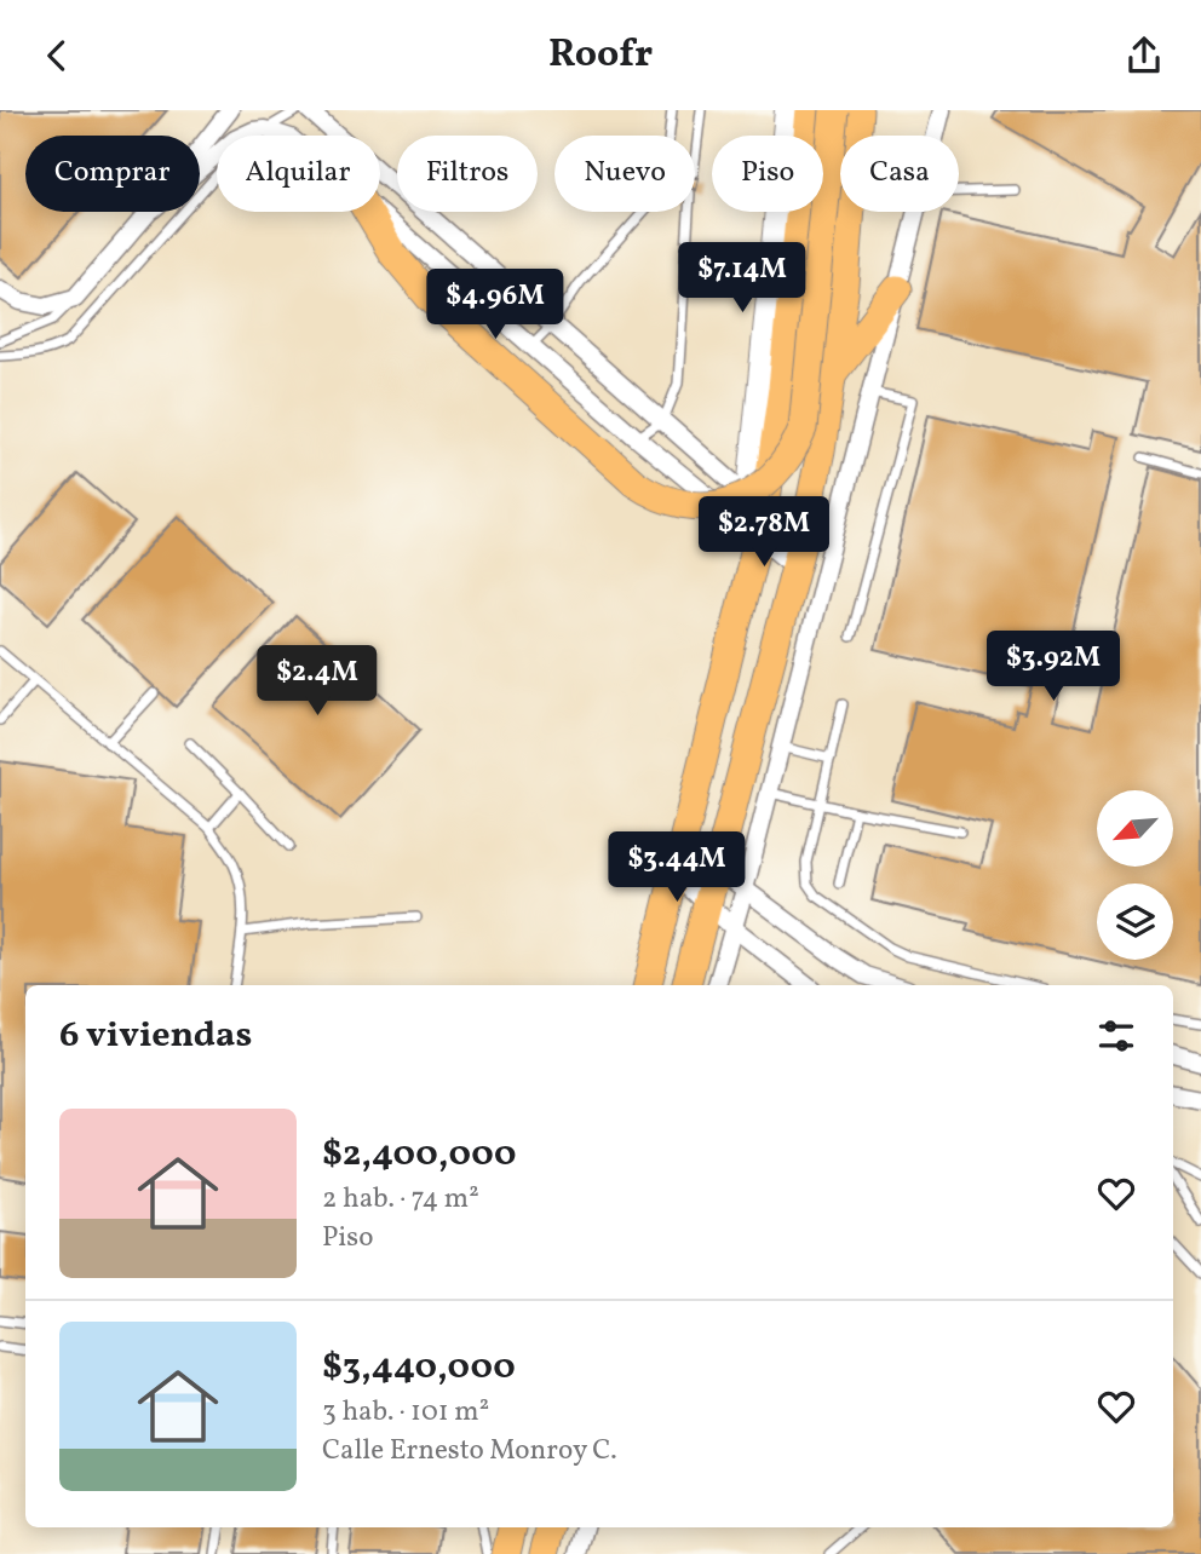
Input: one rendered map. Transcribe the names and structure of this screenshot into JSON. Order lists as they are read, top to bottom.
{
  "north": "bottom left",
  "page": {
    "header": "Roofr",
    "chip": [
      "Comprar",
      "Alquilar",
      "Filtros",
      "Nuevo",
      "Piso",
      "Casa"
    ],
    "price": [
      "$7.14M",
      "$4.96M",
      "$2.78M",
      "$3.92M",
      "$2.4M",
      "$3.44M"
    ],
    "heading": "6 viviendas",
    "list": [
      {
        "name": "$2,400,000",
        "note": "2 hab. · 74 m² · Piso"
      },
      {
        "name": "$3,440,000",
        "note": "3 hab. · 101 m² · Calle Ernesto Monroy C."
      }
    ]
  }
}
